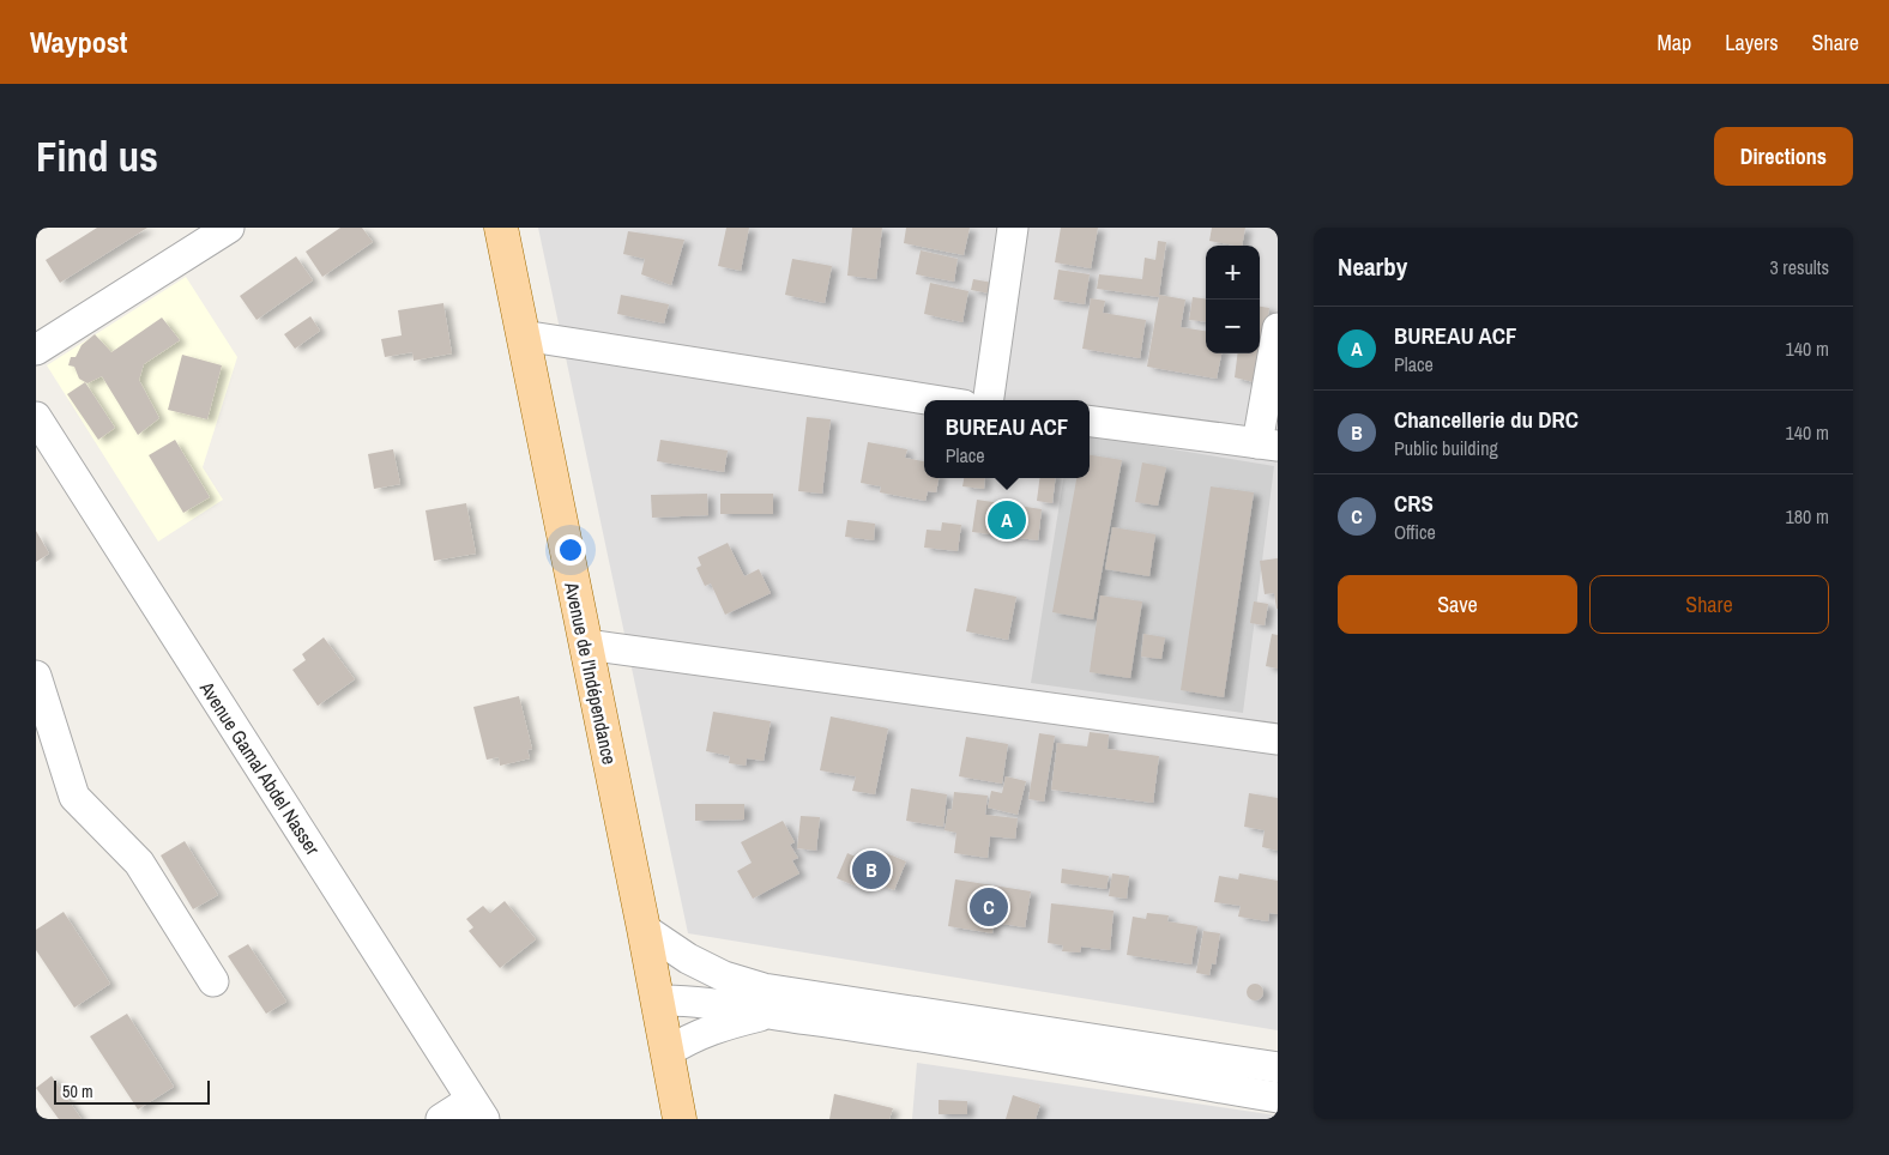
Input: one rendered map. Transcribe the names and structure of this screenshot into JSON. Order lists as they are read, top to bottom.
{
  "streets": {
    "main road": ["Avenue de l'Indépendance"],
    "street": ["Avenue Gamal Abdel Nasser"]
  },
  "scale_bar": "50 m",
  "page": {
    "header": "Waypost",
    "nav": ["Map", "Layers", "Share"],
    "buttons": [
      "Directions",
      ["Save", "Share"]
    ],
    "title": "Find us",
    "heading": ["Nearby", "3 results"],
    "map_buttons": ["+", "−"],
    "list": [
      {
        "mark": "A",
        "name": "BUREAU ACF",
        "note": "Place",
        "value": "140 m"
      },
      {
        "mark": "B",
        "name": "Chancellerie du DRC",
        "note": "Public building",
        "value": "140 m"
      },
      {
        "mark": "C",
        "name": "CRS",
        "note": "Office",
        "value": "180 m"
      }
    ],
    "popup": ["BUREAU ACF", "Place"],
    "pins": ["A", "B", "C"],
    "scale": "50 m"
  }
}
